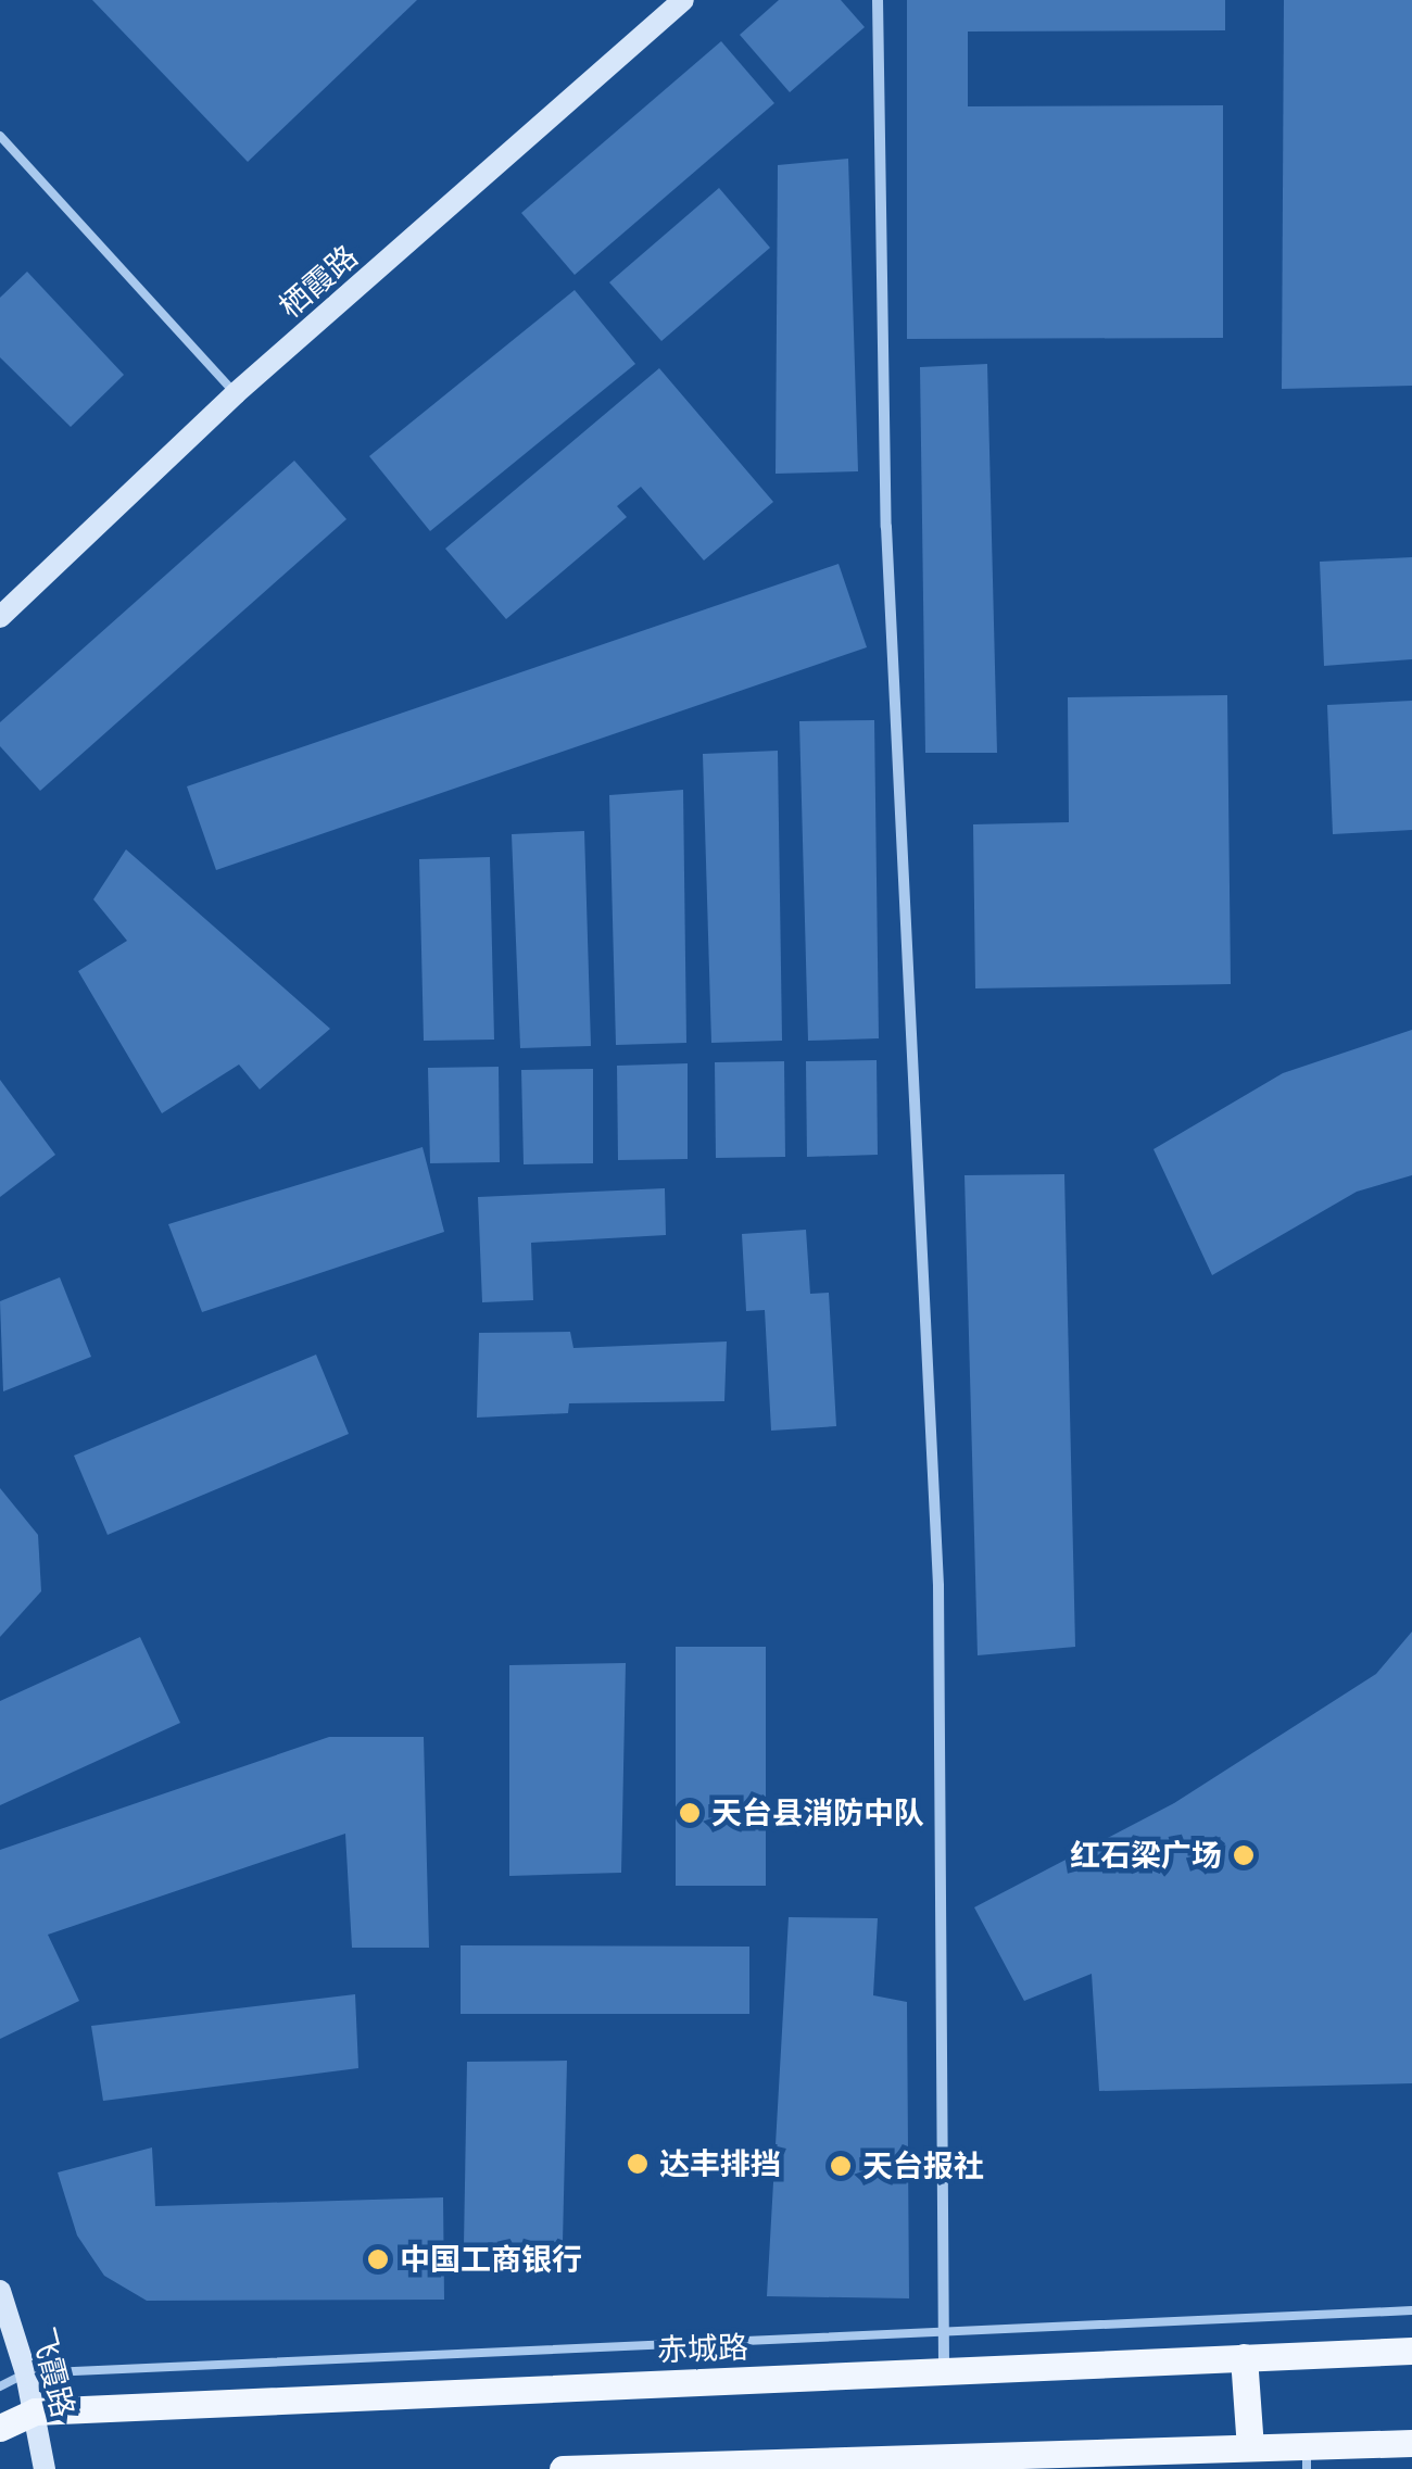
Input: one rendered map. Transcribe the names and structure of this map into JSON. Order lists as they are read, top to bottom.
{
  "streets": {
    "main road": ["赤城路"],
    "street": ["栖霞路", "飞霞路"]
  },
  "crossings": [
    ["赤城路", "飞霞路"]
  ],
  "places": [
    "天台县消防中队",
    "红石梁广场",
    "达丰排挡",
    "天台报社",
    "中国工商银行"
  ]
}
